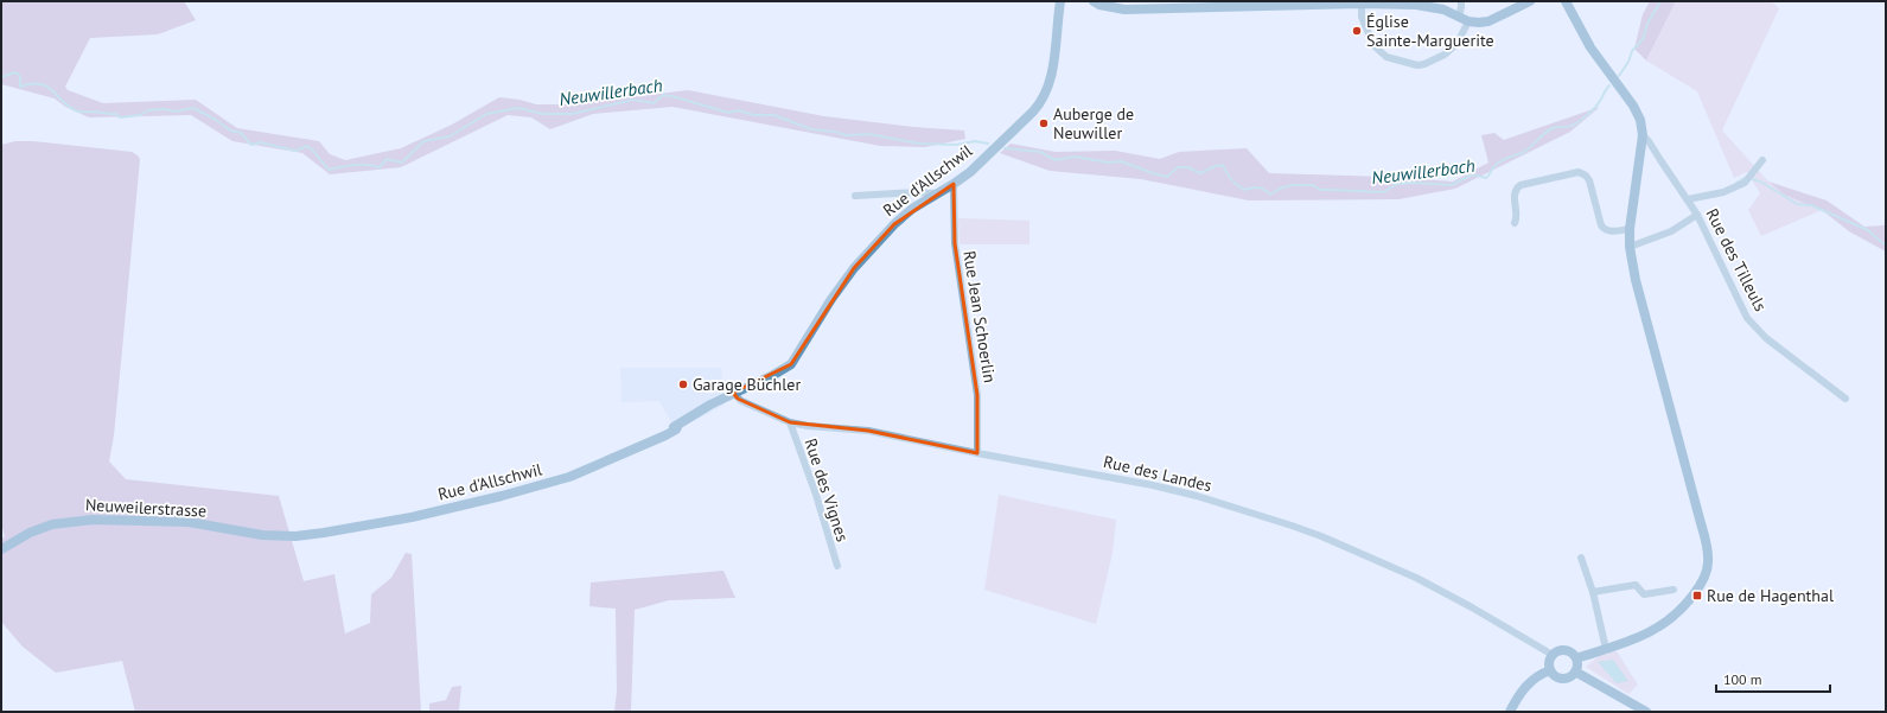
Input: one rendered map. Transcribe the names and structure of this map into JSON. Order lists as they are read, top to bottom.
{
  "streets": {
    "street": [
      "Rue d'Allschwil",
      "Rue des Tilleuls",
      "Rue Jean Schoerlin",
      "Rue des Landes",
      "Rue des Vignes",
      "Neuweilerstrasse"
    ]
  },
  "crossings": [
    ["Rue d'Allschwil", "Rue Jean Schoerlin"],
    ["Rue d'Allschwil", "Rue des Landes"],
    ["Rue d'Allschwil", "Neuweilerstrasse"],
    ["Rue Jean Schoerlin", "Rue des Landes"],
    ["Rue des Landes", "Rue des Vignes"]
  ],
  "water": ["Neuwillerbach"],
  "places": {
    "other": ["Église Sainte-Marguerite", "Auberge de Neuwiller", "Garage Büchler"],
    "transit": ["Rue de Hagenthal"]
  },
  "scale_bar": "100 m"
}
